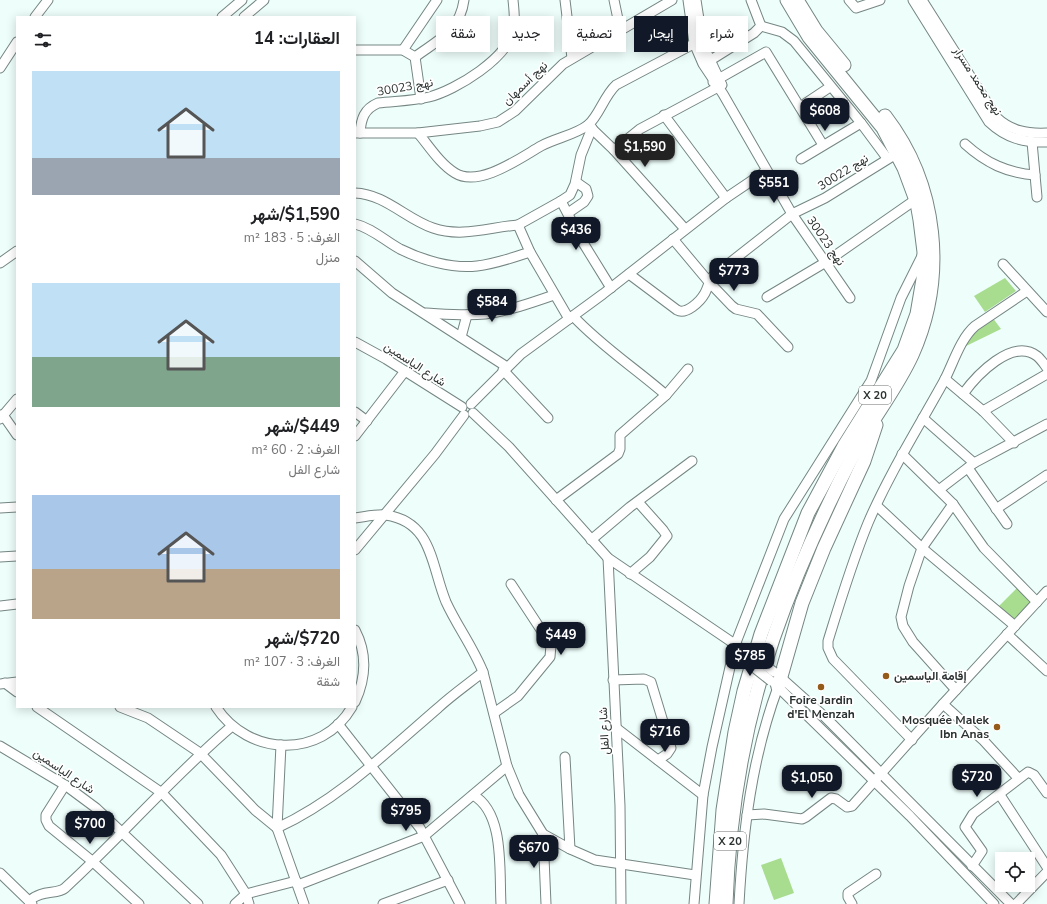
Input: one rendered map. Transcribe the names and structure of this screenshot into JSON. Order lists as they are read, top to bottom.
{
  "streets": {
    "highway": ["X 20"],
    "street": [
      "نهج محمد مسرار",
      "نهج أسمهان",
      "نهج 30023",
      "نهج 30022",
      "شارع الياسمين",
      "شارع الفل"
    ]
  },
  "crossings": [
    ["نهج أسمهان", "نهج 30023"],
    ["نهج 30023", "نهج 30022"],
    ["نهج 30022", "X 20"],
    ["شارع الياسمين", "شارع الفل"]
  ],
  "places": ["إقامة الياسمين", "Foire Jardin d'El Menzah", "Mosquée Malek Ibn Anas"],
  "page": {
    "chip": [
      "شراء",
      "إيجار",
      "تصفية",
      "جديد",
      "شقة"
    ],
    "heading": "العقارات: 14",
    "list": [
      {
        "name": "$1,590/شهر",
        "note": "الغرف: 5 · 183 m² · منزل"
      },
      {
        "name": "$449/شهر",
        "note": "الغرف: 2 · 60 m² · شارع الفل"
      },
      {
        "name": "$720/شهر",
        "note": "الغرف: 3 · 107 m² · شقة"
      }
    ],
    "price": [
      "$608",
      "$1,590",
      "$551",
      "$436",
      "$773",
      "$584",
      "$449",
      "$785",
      "$716",
      "$720",
      "$1,050",
      "$795",
      "$700",
      "$670"
    ]
  }
}
